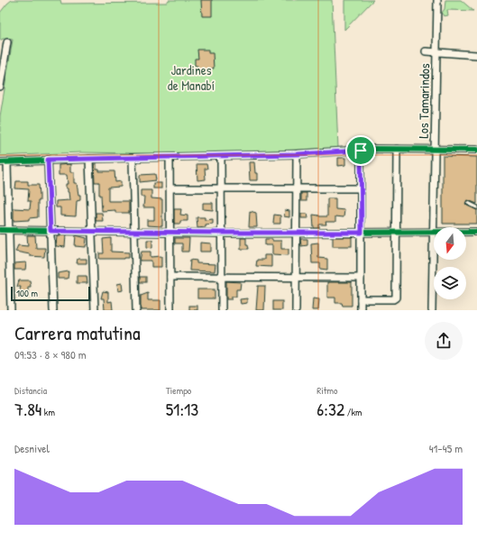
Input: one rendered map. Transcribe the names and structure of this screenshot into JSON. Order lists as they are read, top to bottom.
{
  "streets": {
    "street": ["Los Tamarindos"]
  },
  "parks": ["Jardines de Manabí"],
  "scale_bar": "100 m",
  "north": "bottom",
  "page": {
    "scale": "100 m",
    "heading": ["Carrera matutina", "09:53 · 8 × 980 m"],
    "stats": [
      ["Distancia", "7.84 km"],
      ["Tiempo", "51:13"],
      ["Ritmo", "6:32 /km"]
    ],
    "chart": ["Desnivel", "41–45 m"]
  }
}
